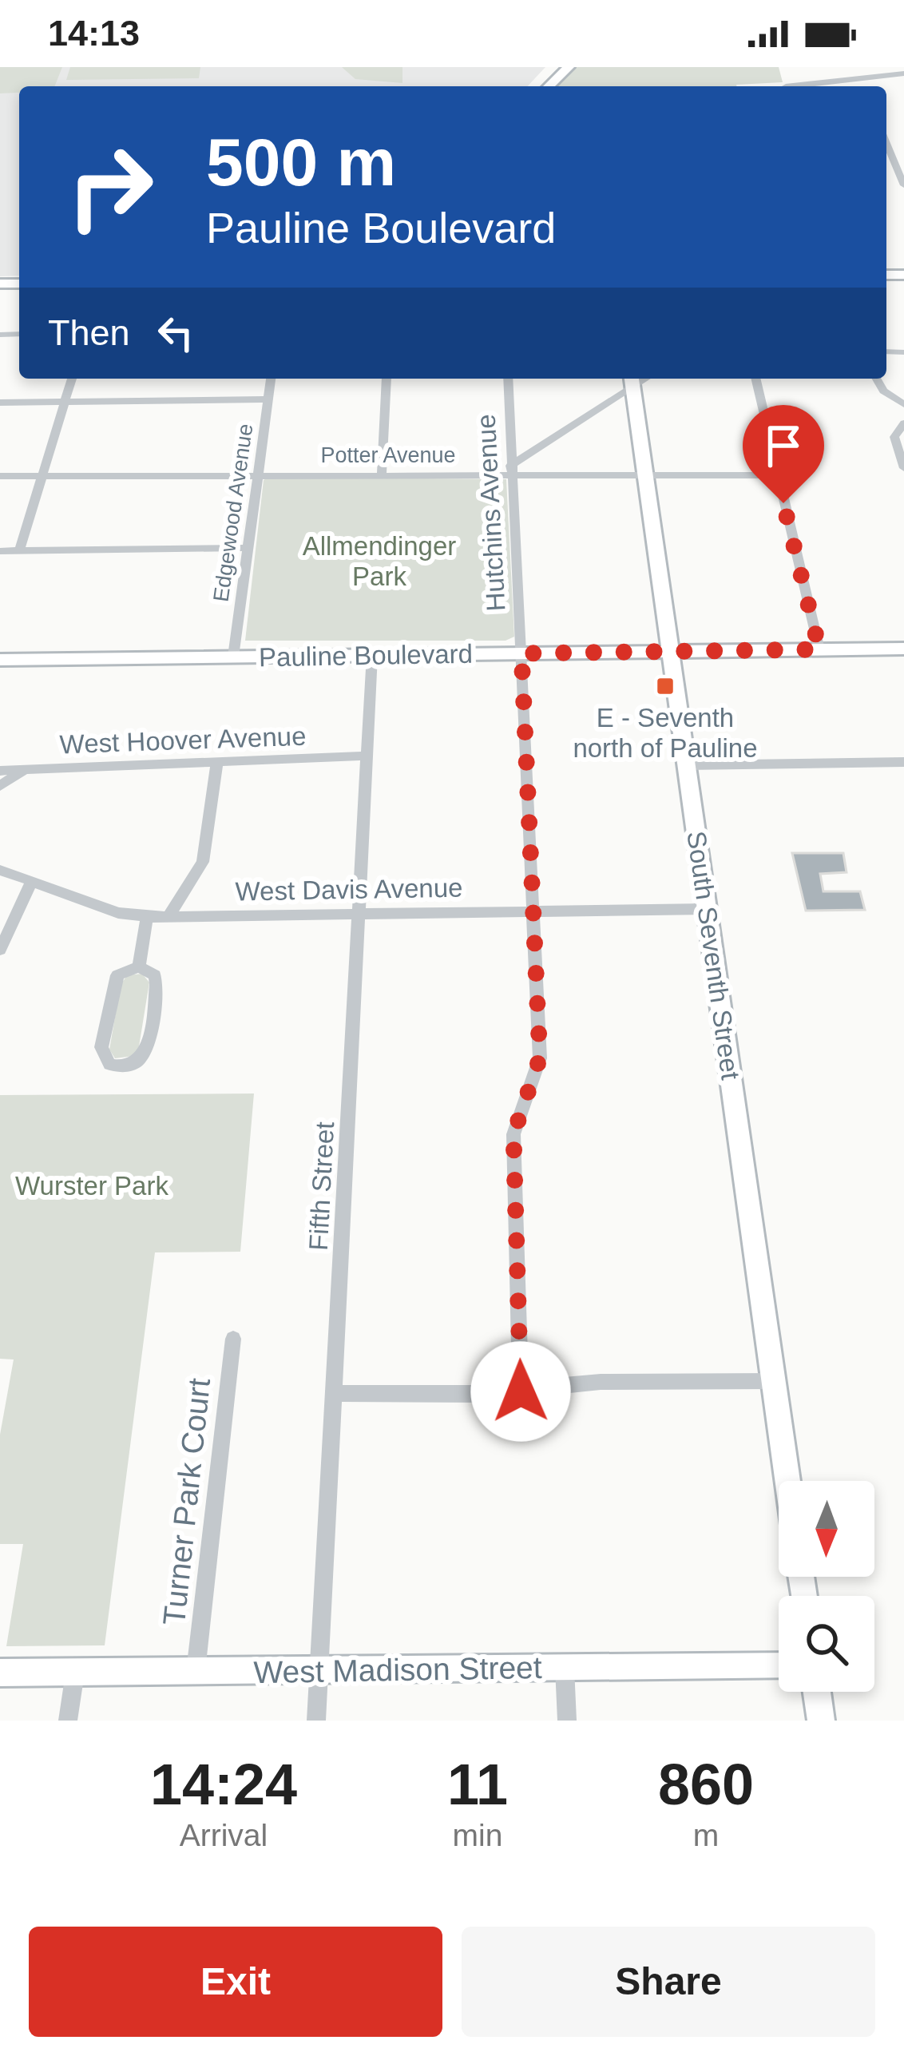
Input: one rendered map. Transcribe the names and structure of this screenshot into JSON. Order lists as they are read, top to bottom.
{
  "streets": {
    "street": [
      "Potter Avenue",
      "Edgewood Avenue",
      "Hutchins Avenue",
      "Pauline Boulevard",
      "West Hoover Avenue",
      "West Davis Avenue",
      "South Seventh Street",
      "Fifth Street",
      "Turner Park Court",
      "West Madison Street"
    ]
  },
  "crossings": [
    ["Potter Avenue", "Edgewood Avenue"],
    ["Potter Avenue", "Hutchins Avenue"],
    ["Potter Avenue", "South Seventh Street"],
    ["Edgewood Avenue", "Pauline Boulevard"],
    ["Hutchins Avenue", "Pauline Boulevard"],
    ["Hutchins Avenue", "West Davis Avenue"],
    ["Pauline Boulevard", "South Seventh Street"],
    ["Pauline Boulevard", "Fifth Street"],
    ["West Hoover Avenue", "Fifth Street"],
    ["West Davis Avenue", "South Seventh Street"],
    ["West Davis Avenue", "Fifth Street"],
    ["Fifth Street", "West Madison Street"],
    ["Turner Park Court", "West Madison Street"]
  ],
  "parks": ["Allmendinger Park", "Wurster Park"],
  "places": {
    "transit": ["E - Seventh north of Pauline"]
  },
  "north": "bottom",
  "page": {
    "status": "14:13",
    "turn": ["500 m", "Pauline Boulevard"],
    "then": "Then",
    "eta": [
      "14:24",
      "Arrival",
      "11",
      "min",
      "860",
      "m"
    ],
    "buttons": ["Exit", "Share"]
  }
}
